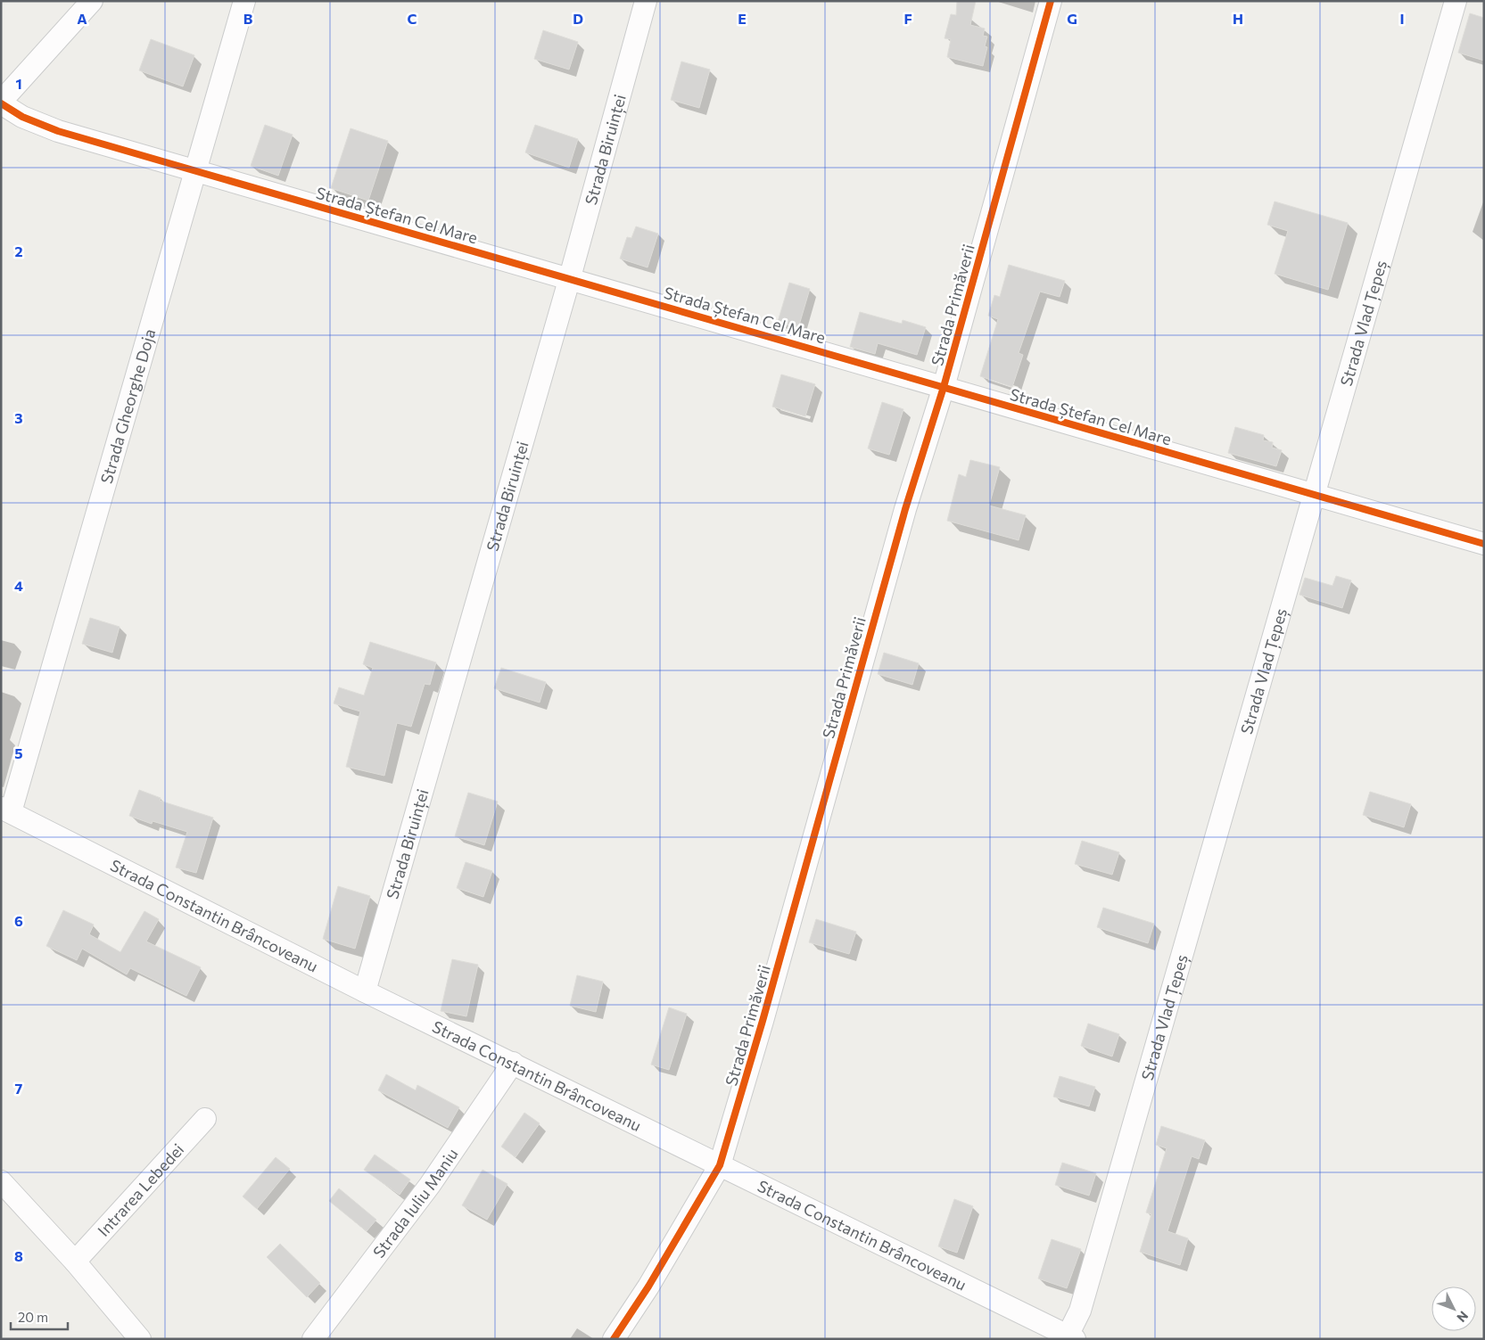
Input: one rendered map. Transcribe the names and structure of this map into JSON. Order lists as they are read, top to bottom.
{
  "streets": {
    "street": [
      "Strada Biruinței",
      "Strada Ștefan Cel Mare",
      "Strada Primăverii",
      "Strada Vlad Țepeș",
      "Strada Gheorghe Doja",
      "Strada Constantin Brâncoveanu",
      "Intrarea Lebedei",
      "Strada Iuliu Maniu"
    ]
  },
  "crossings": [
    ["Strada Biruinței", "Strada Ștefan Cel Mare"],
    ["Strada Biruinței", "Strada Constantin Brâncoveanu"],
    ["Strada Ștefan Cel Mare", "Strada Primăverii"],
    ["Strada Ștefan Cel Mare", "Strada Vlad Țepeș"],
    ["Strada Ștefan Cel Mare", "Strada Gheorghe Doja"],
    ["Strada Primăverii", "Strada Constantin Brâncoveanu"],
    ["Strada Vlad Țepeș", "Strada Constantin Brâncoveanu"],
    ["Strada Gheorghe Doja", "Strada Constantin Brâncoveanu"],
    ["Strada Constantin Brâncoveanu", "Strada Iuliu Maniu"]
  ],
  "scale_bar": "20 m",
  "north": "bottom right",
  "grid": {
    "columns": [
      "A",
      "B",
      "C",
      "D",
      "E",
      "F",
      "G",
      "H",
      "I"
    ],
    "rows": [
      "1",
      "2",
      "3",
      "4",
      "5",
      "6",
      "7",
      "8"
    ]
  }
}
